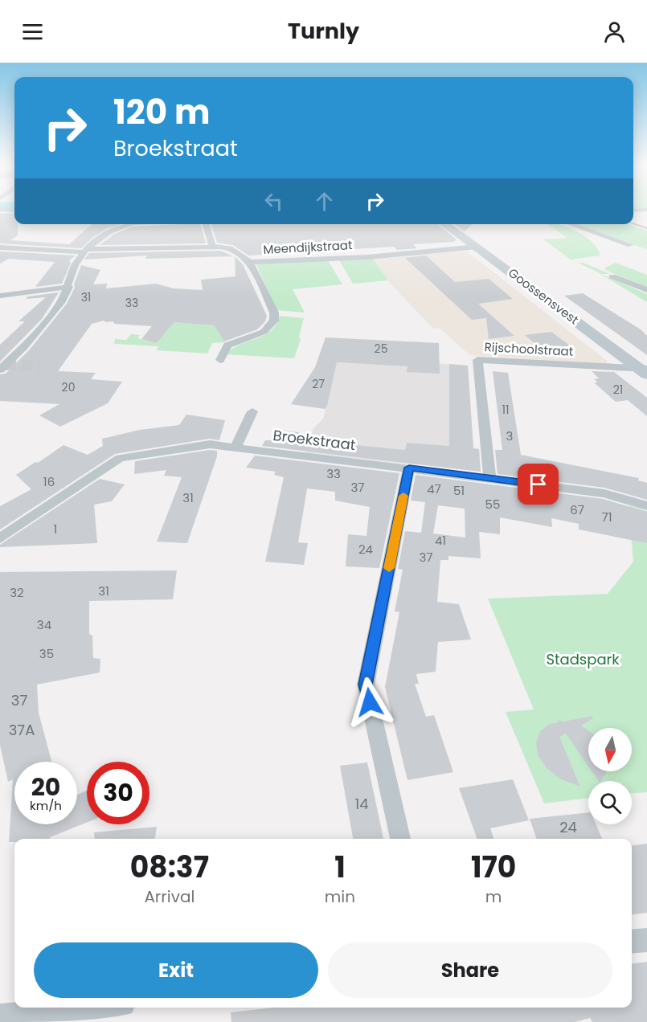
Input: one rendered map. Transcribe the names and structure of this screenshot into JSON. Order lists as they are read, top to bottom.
{
  "streets": {
    "street": [
      "Meendijkstraat",
      "Goossensvest",
      "Rijschoolstraat",
      "Broekstraat"
    ]
  },
  "crossings": [
    ["Meendijkstraat", "Goossensvest"],
    ["Goossensvest", "Rijschoolstraat"],
    ["Rijschoolstraat", "Broekstraat"]
  ],
  "parks": ["Stadspark"],
  "house_numbers": [
    "31",
    "33",
    "25",
    "27",
    "20",
    "21",
    "11",
    "3",
    "33",
    "16",
    "37",
    "47",
    "51",
    "31",
    "55",
    "67",
    "71",
    "1",
    "41",
    "24",
    "37",
    "31",
    "32",
    "34",
    "35",
    "37",
    "37A",
    "14",
    "24"
  ],
  "north": "bottom",
  "page": {
    "header": "Turnly",
    "turn": ["120 m", "Broekstraat"],
    "speed": "20 km/h",
    "limit": "30",
    "eta": [
      "08:37",
      "Arrival",
      "1",
      "min",
      "170",
      "m"
    ],
    "buttons": ["Exit", "Share"]
  }
}
